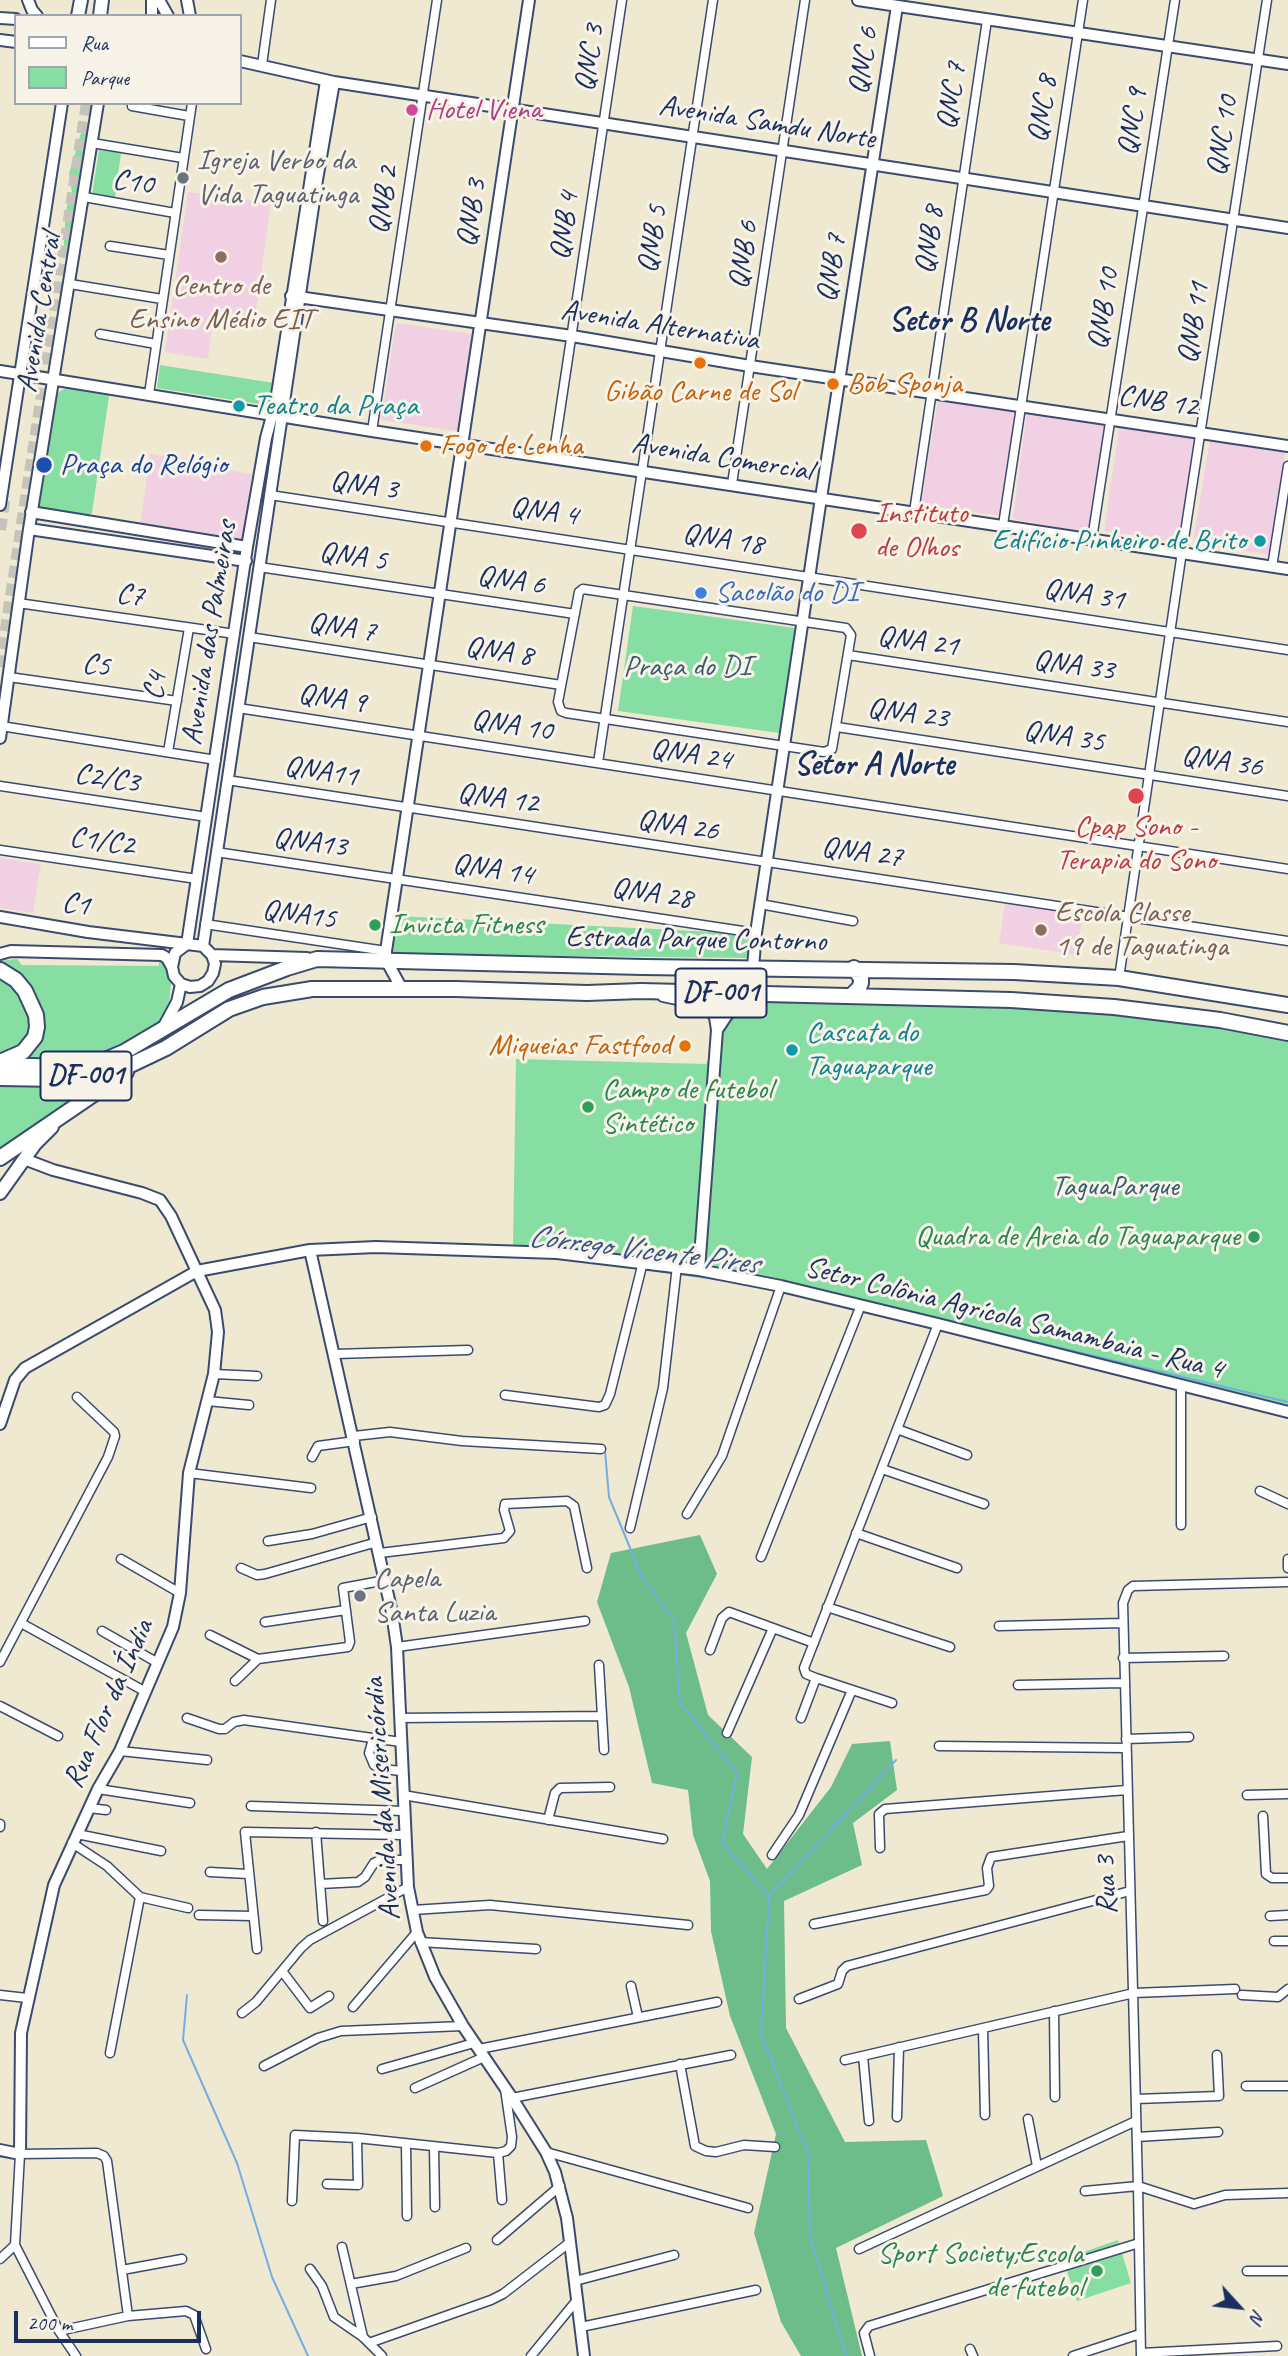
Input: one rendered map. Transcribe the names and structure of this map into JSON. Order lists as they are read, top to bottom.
{
  "streets": {
    "highway": ["Estrada Parque Contorno", "DF-001"],
    "street": [
      "QNC 3",
      "QNC 6",
      "QNC 7",
      "QNC 8",
      "QNC 9",
      "Avenida Samdu Norte",
      "QNC 10",
      "C10",
      "QNB 2",
      "QNB 3",
      "QNB 4",
      "QNB 5",
      "QNB 8",
      "QNB 6",
      "QNB 7",
      "QNB 10",
      "Avenida Central",
      "QNB 11",
      "Avenida Alternativa",
      "CNB 12",
      "Avenida Comercial",
      "QNA 3",
      "QNA 4",
      "QNA 18",
      "QNA 5",
      "QNA 6",
      "QNA 31",
      "C7",
      "QNA 7",
      "Avenida das Palmeiras",
      "QNA 21",
      "QNA 8",
      "C5",
      "QNA 33",
      "C4",
      "QNA 9",
      "QNA 23",
      "QNA 10",
      "QNA 35",
      "QNA 24",
      "QNA 36",
      "QNA11",
      "C2/C3",
      "QNA 12",
      "QNA 26",
      "C1/C2",
      "QNA13",
      "QNA 27",
      "QNA 14",
      "QNA 28",
      "C1",
      "QNA15",
      "Setor Colônia Agrícola Samambaia - Rua 4",
      "Rua Flor da Índia",
      "Avenida da Misericórdia",
      "Rua 3"
    ]
  },
  "crossings": [
    ["QNC 3", "Avenida Samdu Norte"],
    ["QNC 3", "QNB 4"],
    ["QNC 6", "Avenida Samdu Norte"],
    ["QNC 6", "QNB 7"],
    ["QNC 7", "Avenida Samdu Norte"],
    ["QNC 7", "QNB 8"],
    ["QNC 8", "Avenida Samdu Norte"],
    ["QNC 8", "Avenida Alternativa"],
    ["QNC 8", "CNB 12"],
    ["QNC 8", "Avenida Comercial"],
    ["QNC 9", "Avenida Samdu Norte"],
    ["QNC 9", "QNB 10"],
    ["Avenida Samdu Norte", "QNC 10"],
    ["Avenida Samdu Norte", "QNB 2"],
    ["Avenida Samdu Norte", "QNB 3"],
    ["Avenida Samdu Norte", "QNB 4"],
    ["Avenida Samdu Norte", "QNB 5"],
    ["Avenida Samdu Norte", "QNB 8"],
    ["Avenida Samdu Norte", "QNB 6"],
    ["Avenida Samdu Norte", "QNB 7"],
    ["Avenida Samdu Norte", "QNB 10"],
    ["Avenida Samdu Norte", "QNB 11"],
    ["Avenida Samdu Norte", "Avenida das Palmeiras"],
    ["QNC 10", "QNB 11"],
    ["C10", "Avenida Central"],
    ["QNB 2", "Avenida Alternativa"],
    ["QNB 2", "Avenida Comercial"],
    ["QNB 3", "Avenida Alternativa"],
    ["QNB 3", "Avenida Comercial"],
    ["QNB 3", "QNA 3"],
    ["QNB 3", "QNA 4"],
    ["QNB 3", "QNA 5"],
    ["QNB 3", "QNA 6"],
    ["QNB 3", "QNA 7"],
    ["QNB 3", "QNA 8"],
    ["QNB 3", "QNA 9"],
    ["QNB 3", "QNA 10"],
    ["QNB 3", "QNA11"],
    ["QNB 3", "QNA 12"],
    ["QNB 3", "QNA13"],
    ["QNB 3", "QNA 14"],
    ["QNB 3", "QNA15"],
    ["QNB 3", "Estrada Parque Contorno"],
    ["QNB 4", "Avenida Alternativa"],
    ["QNB 4", "Avenida Comercial"],
    ["QNB 5", "Avenida Alternativa"],
    ["QNB 5", "Avenida Comercial"],
    ["QNB 5", "QNA 4"],
    ["QNB 5", "QNA 18"],
    ["QNB 5", "QNA 10"],
    ["QNB 5", "QNA 24"],
    ["QNB 8", "Avenida Alternativa"],
    ["QNB 8", "Avenida Comercial"],
    ["QNB 6", "Avenida Alternativa"],
    ["QNB 6", "Avenida Comercial"],
    ["QNB 7", "Avenida Alternativa"],
    ["QNB 7", "Avenida Comercial"],
    ["QNB 7", "QNA 18"],
    ["QNB 7", "QNA 24"],
    ["QNB 7", "QNA 26"],
    ["QNB 7", "QNA 27"],
    ["QNB 7", "QNA 28"],
    ["QNB 7", "Estrada Parque Contorno"],
    ["QNB 10", "CNB 12"],
    ["QNB 10", "Avenida Comercial"],
    ["Avenida Central", "Avenida Comercial"],
    ["Avenida Central", "C7"],
    ["Avenida Central", "C5"],
    ["QNB 11", "CNB 12"],
    ["QNB 11", "Avenida Comercial"],
    ["QNB 11", "QNA 31"],
    ["QNB 11", "QNA 33"],
    ["QNB 11", "QNA 35"],
    ["QNB 11", "QNA 24"],
    ["QNB 11", "QNA 36"],
    ["QNB 11", "QNA 27"],
    ["QNB 11", "Estrada Parque Contorno"],
    ["Avenida Alternativa", "CNB 12"],
    ["Avenida Alternativa", "Avenida das Palmeiras"],
    ["Avenida Comercial", "Avenida das Palmeiras"],
    ["QNA 3", "QNA 4"],
    ["QNA 3", "Avenida das Palmeiras"],
    ["QNA 4", "QNA 18"],
    ["QNA 18", "QNA 31"],
    ["QNA 5", "QNA 6"],
    ["QNA 5", "Avenida das Palmeiras"],
    ["C7", "Avenida das Palmeiras"],
    ["C7", "C4"],
    ["QNA 7", "Avenida das Palmeiras"],
    ["QNA 7", "QNA 8"],
    ["Avenida das Palmeiras", "QNA 9"],
    ["Avenida das Palmeiras", "QNA11"],
    ["Avenida das Palmeiras", "C2/C3"],
    ["Avenida das Palmeiras", "C1/C2"],
    ["Avenida das Palmeiras", "QNA13"],
    ["Avenida das Palmeiras", "C1"],
    ["Avenida das Palmeiras", "QNA15"],
    ["QNA 21", "QNA 33"],
    ["C5", "C4"],
    ["QNA 9", "QNA 10"],
    ["QNA 23", "QNA 35"],
    ["QNA 10", "QNA 24"],
    ["QNA 35", "QNA 36"],
    ["QNA11", "QNA 12"],
    ["QNA 12", "QNA 26"],
    ["QNA 26", "QNA 27"],
    ["QNA13", "QNA 14"],
    ["QNA 14", "QNA 28"],
    ["QNA15", "Estrada Parque Contorno"],
    ["Setor Colônia Agrícola Samambaia - Rua 4", "Rua Flor da Índia"],
    ["Setor Colônia Agrícola Samambaia - Rua 4", "Avenida da Misericórdia"]
  ],
  "districts": ["Setor B Norte", "Setor A Norte"],
  "water": ["Córrego Vicente Pires"],
  "parks": ["Praça do DI", "TaguaParque"],
  "places": [
    "Hotel Viena",
    "Igreja Verbo da Vida Taguatinga",
    "Centro de Ensino Médio EIT",
    "Gibão Carne de Sol",
    "Bob Sponja",
    "Teatro da Praça",
    "Fogo de Lenha",
    "Praça do Relógio",
    "Instituto de Olhos",
    "Edifício Pinheiro de Brito",
    "Sacolão do DI",
    "Cpap Sono - Terapia do Sono",
    "Invicta Fitness",
    "Escola Classe 19 de Taguatinga",
    "Miqueias Fastfood",
    "Cascata do Taguaparque",
    "Campo de futebol Sintético",
    "Quadra de Areia do Taguaparque",
    "Capela Santa Luzia",
    "Sport Society;Escola de futebol"
  ],
  "legend": ["Rua", "Parque"],
  "scale_bar": "200 m",
  "north": "bottom right"
}
